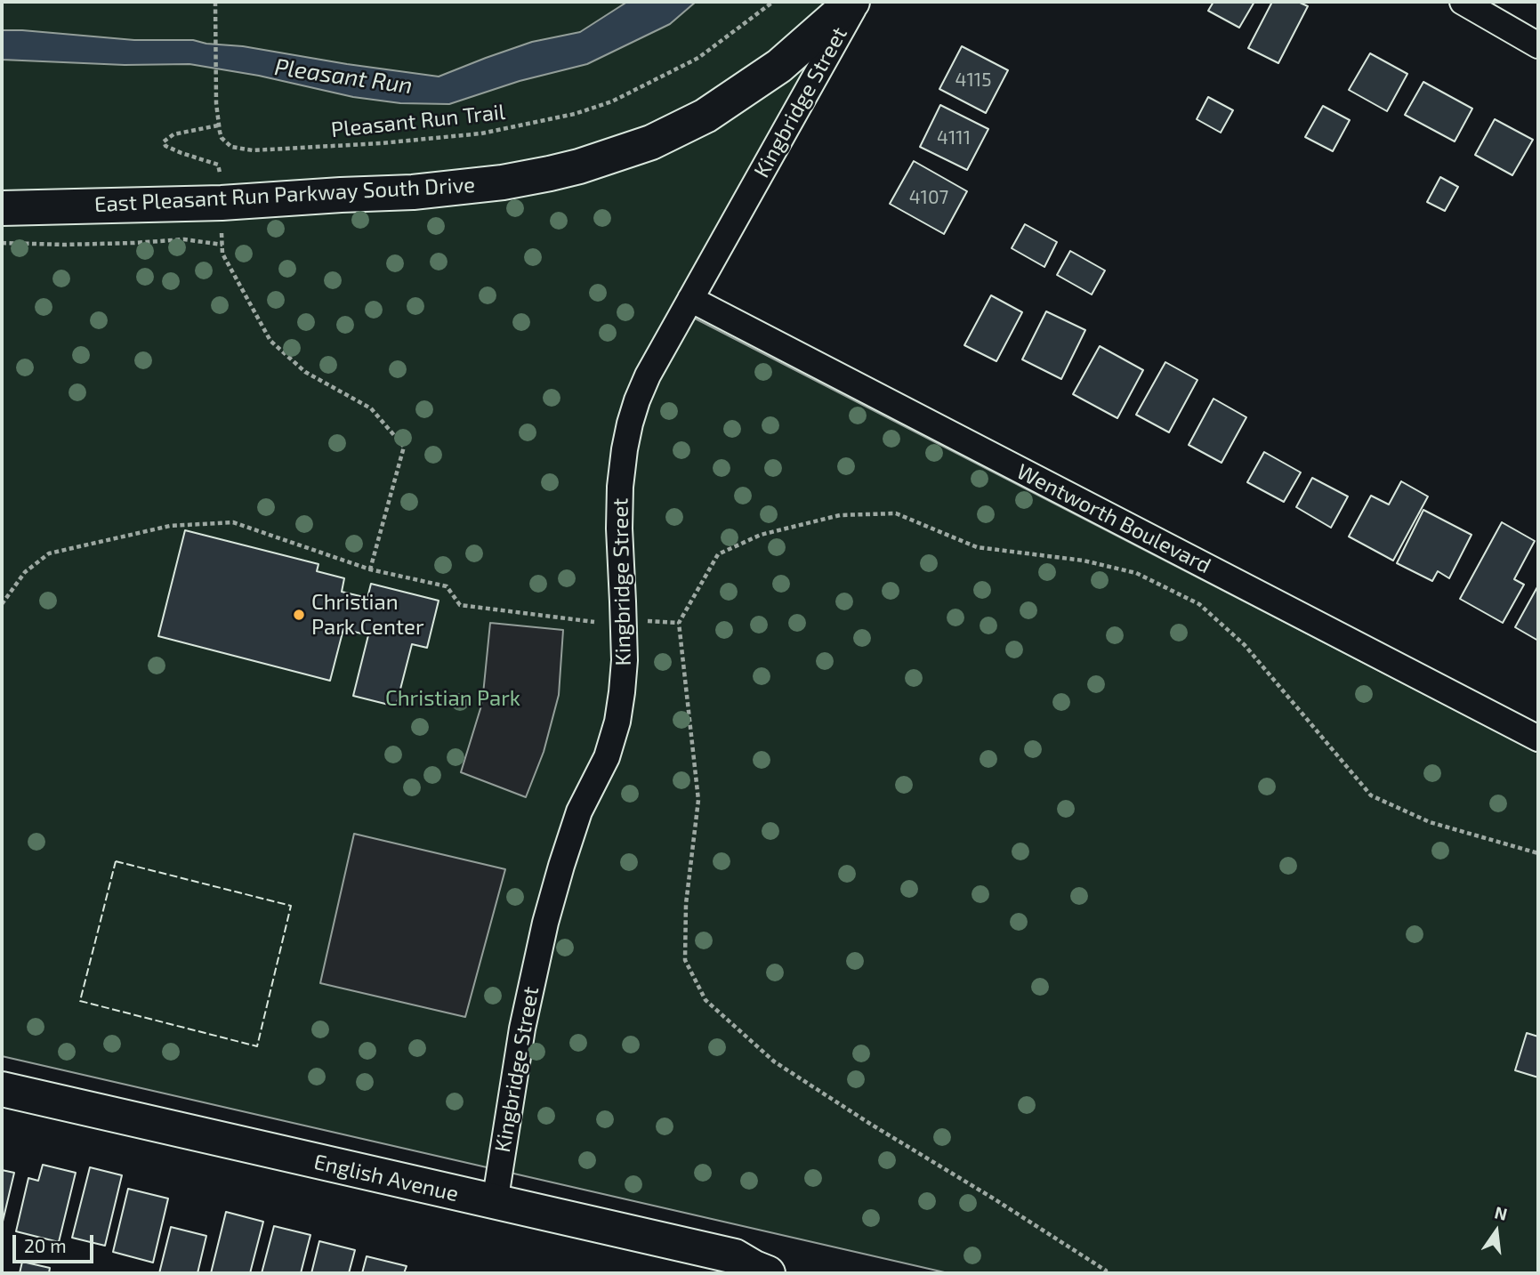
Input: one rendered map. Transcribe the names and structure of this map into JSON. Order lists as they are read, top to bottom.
{
  "streets": {
    "street": [
      "Kingbridge Street",
      "East Pleasant Run Parkway South Drive",
      "Wentworth Boulevard",
      "English Avenue"
    ],
    "path": ["Pleasant Run Trail"]
  },
  "crossings": [
    ["Kingbridge Street", "Wentworth Boulevard"],
    ["Kingbridge Street", "English Avenue"]
  ],
  "water": ["Pleasant Run"],
  "parks": ["Christian Park"],
  "places": ["Christian Park Center"],
  "house_numbers": ["4115", "4111", "4107"],
  "scale_bar": "20 m",
  "north": "top"
}
